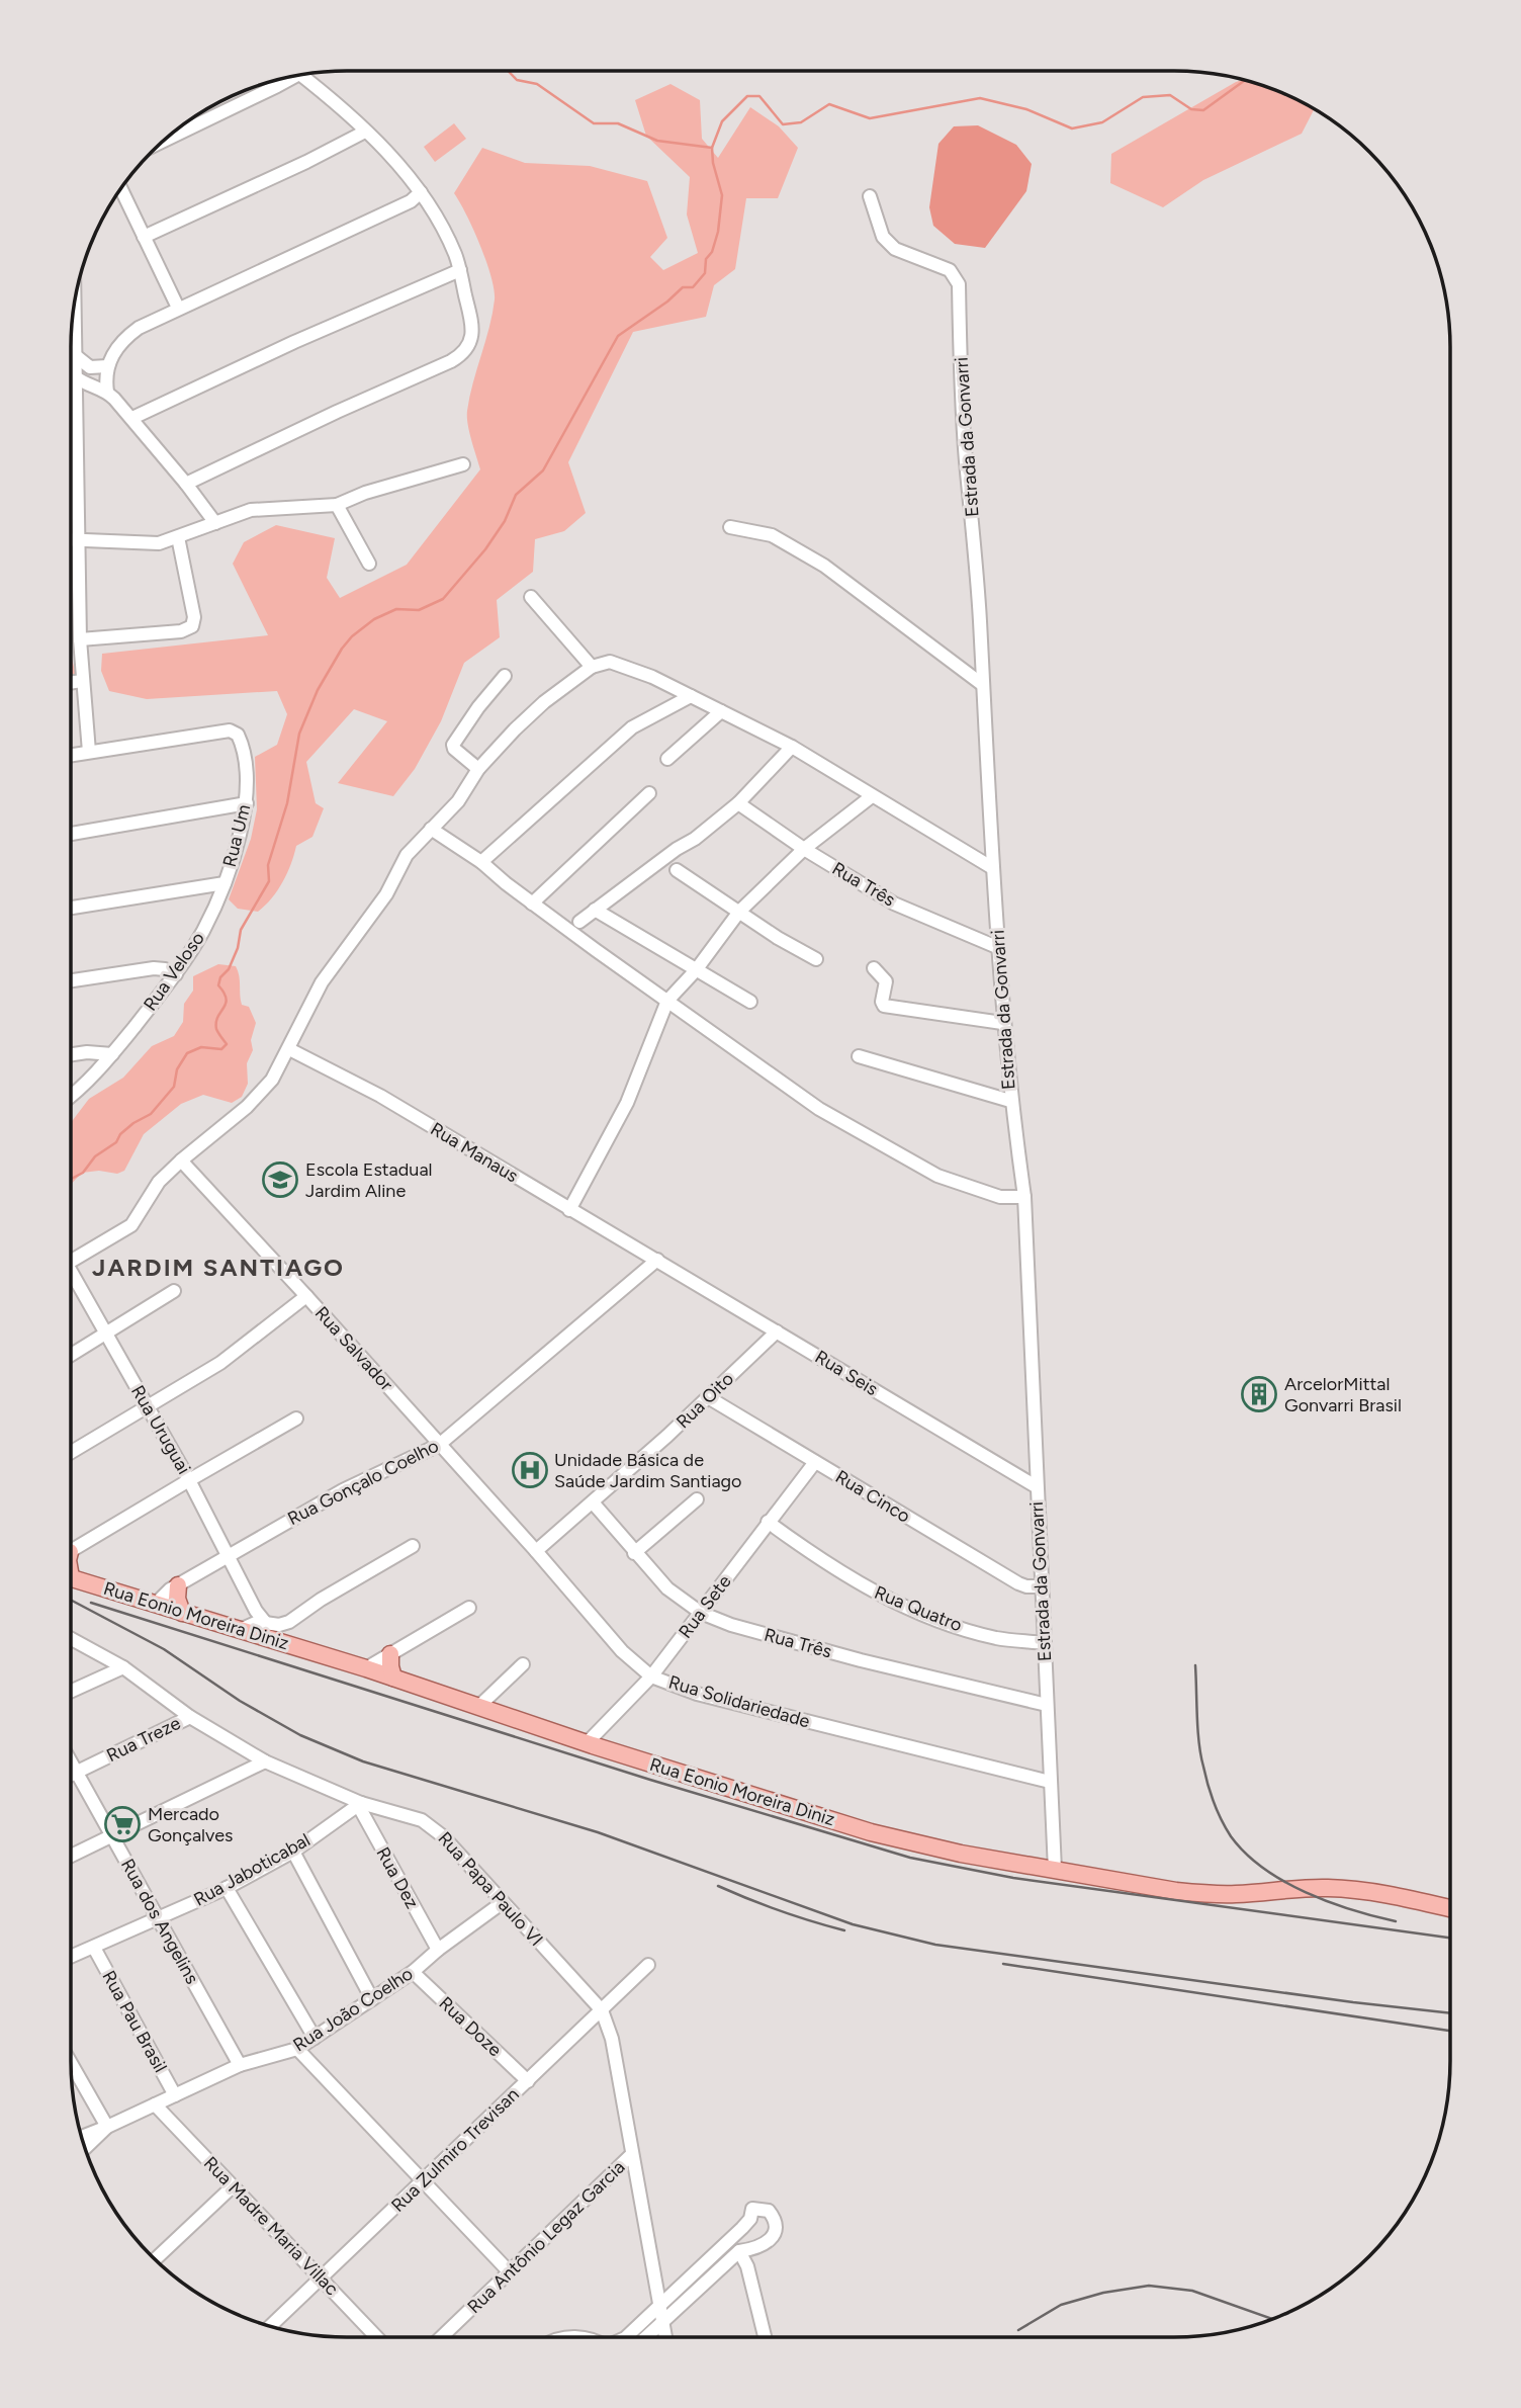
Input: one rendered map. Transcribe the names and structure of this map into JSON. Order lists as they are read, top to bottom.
{
  "streets": {
    "main road": ["Rua Eonio Moreira Diniz"],
    "street": [
      "Estrada da Gonvarri",
      "Rua Um",
      "Rua Três",
      "Rua Veloso",
      "Rua Manaus",
      "Rua Salvador",
      "Rua Seis",
      "Rua Oito",
      "Rua Uruguai",
      "Rua Gonçalo Coelho",
      "Rua Cinco",
      "Rua Sete",
      "Rua Quatro",
      "Rua Solidariedade",
      "Rua Treze",
      "Rua Jaboticabal",
      "Rua Dez",
      "Rua Papa Paulo VI",
      "Rua dos Angelins",
      "Rua João Coelho",
      "Rua Pau Brasil",
      "Rua Doze",
      "Rua Zulmiro Trevisan",
      "Rua Madre Maria Villac",
      "Rua Antônio Legaz Garcia"
    ]
  },
  "crossings": [
    ["Estrada da Gonvarri", "Rua Três"],
    ["Estrada da Gonvarri", "Rua Seis"],
    ["Estrada da Gonvarri", "Rua Cinco"],
    ["Estrada da Gonvarri", "Rua Quatro"],
    ["Estrada da Gonvarri", "Rua Eonio Moreira Diniz"],
    ["Estrada da Gonvarri", "Rua Solidariedade"],
    ["Rua Um", "Rua Veloso"],
    ["Rua Três", "Rua Oito"],
    ["Rua Três", "Rua Sete"],
    ["Rua Manaus", "Rua Seis"],
    ["Rua Manaus", "Rua Gonçalo Coelho"],
    ["Rua Salvador", "Rua Gonçalo Coelho"],
    ["Rua Salvador", "Rua Solidariedade"],
    ["Rua Seis", "Rua Oito"],
    ["Rua Seis", "Rua Gonçalo Coelho"],
    ["Rua Oito", "Rua Cinco"],
    ["Rua Oito", "Rua Solidariedade"],
    ["Rua Uruguai", "Rua Gonçalo Coelho"],
    ["Rua Gonçalo Coelho", "Rua Eonio Moreira Diniz"],
    ["Rua Gonçalo Coelho", "Rua Solidariedade"],
    ["Rua Cinco", "Rua Sete"],
    ["Rua Sete", "Rua Quatro"],
    ["Rua Sete", "Rua Eonio Moreira Diniz"],
    ["Rua Sete", "Rua Solidariedade"],
    ["Rua Treze", "Rua Papa Paulo VI"],
    ["Rua Treze", "Rua dos Angelins"],
    ["Rua Jaboticabal", "Rua Dez"],
    ["Rua Jaboticabal", "Rua Papa Paulo VI"],
    ["Rua Jaboticabal", "Rua dos Angelins"],
    ["Rua Jaboticabal", "Rua Pau Brasil"],
    ["Rua Dez", "Rua Papa Paulo VI"],
    ["Rua Dez", "Rua João Coelho"],
    ["Rua Papa Paulo VI", "Rua João Coelho"],
    ["Rua Papa Paulo VI", "Rua Zulmiro Trevisan"],
    ["Rua Papa Paulo VI", "Rua Antônio Legaz Garcia"],
    ["Rua dos Angelins", "Rua João Coelho"],
    ["Rua João Coelho", "Rua Pau Brasil"],
    ["Rua João Coelho", "Rua Doze"],
    ["Rua João Coelho", "Rua Madre Maria Villac"],
    ["Rua Doze", "Rua Zulmiro Trevisan"],
    ["Rua Zulmiro Trevisan", "Rua Madre Maria Villac"]
  ],
  "districts": ["JARDIM SANTIAGO"],
  "places": {
    "school or university": ["Escola Estadual Jardim Aline"],
    "building": ["ArcelorMittal Gonvarri Brasil"],
    "hospital": ["Unidade Básica de Saúde Jardim Santiago"],
    "supermarket": ["Mercado Gonçalves"]
  }
}
